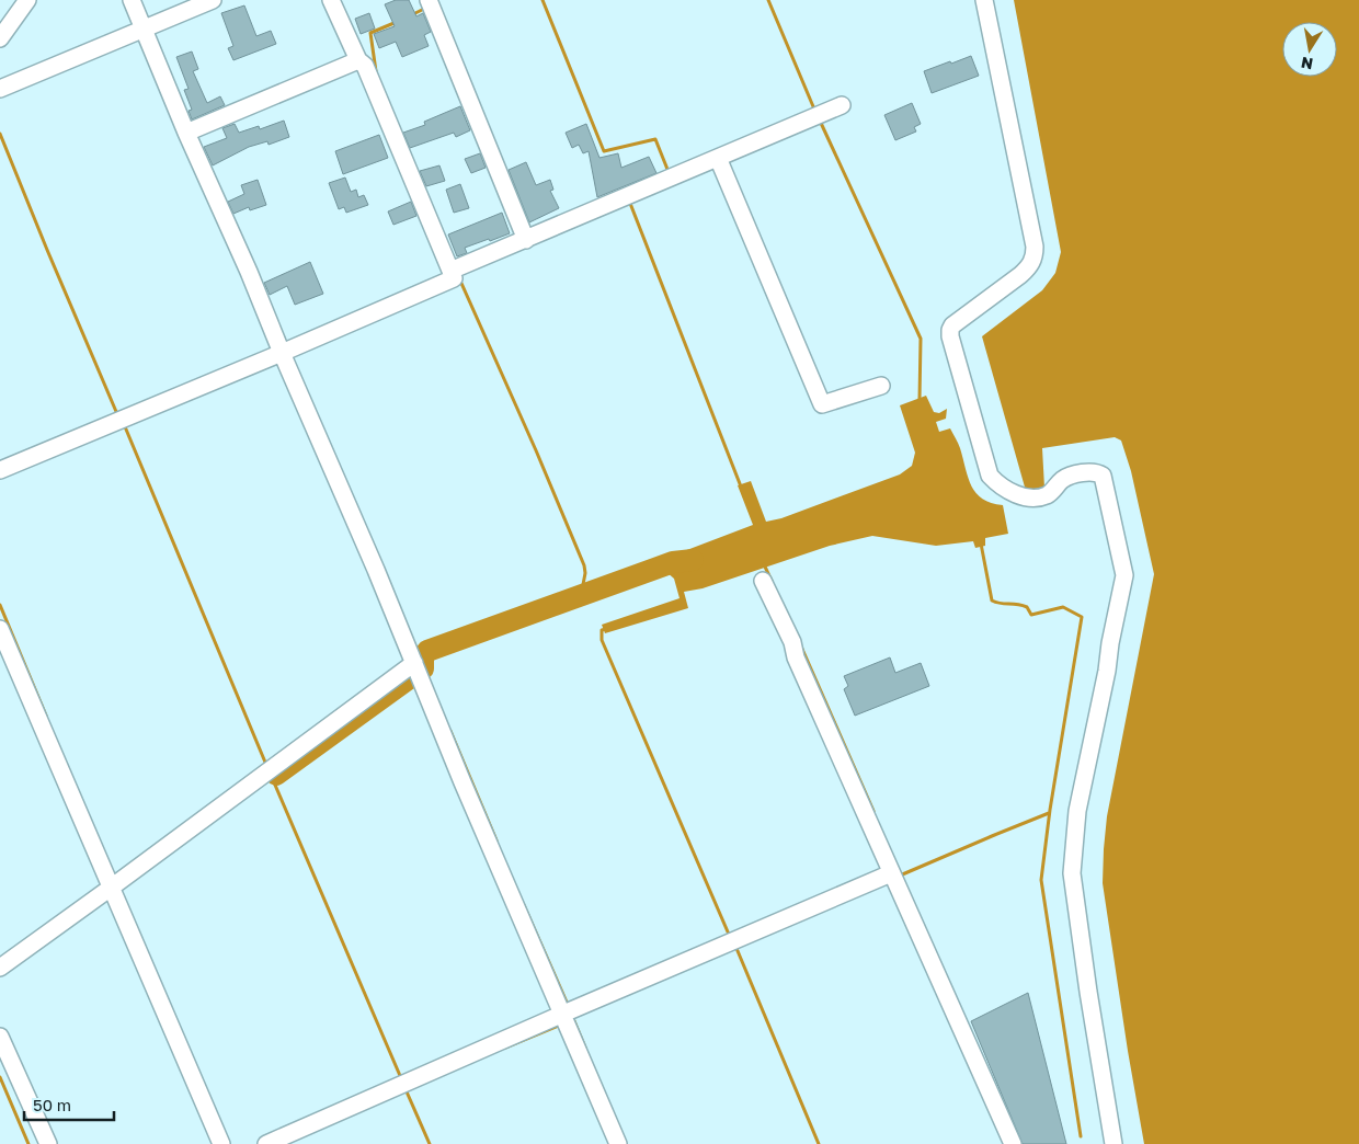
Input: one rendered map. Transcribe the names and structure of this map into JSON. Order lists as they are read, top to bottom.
{
  "scale_bar": "50 m",
  "north": "bottom"
}
